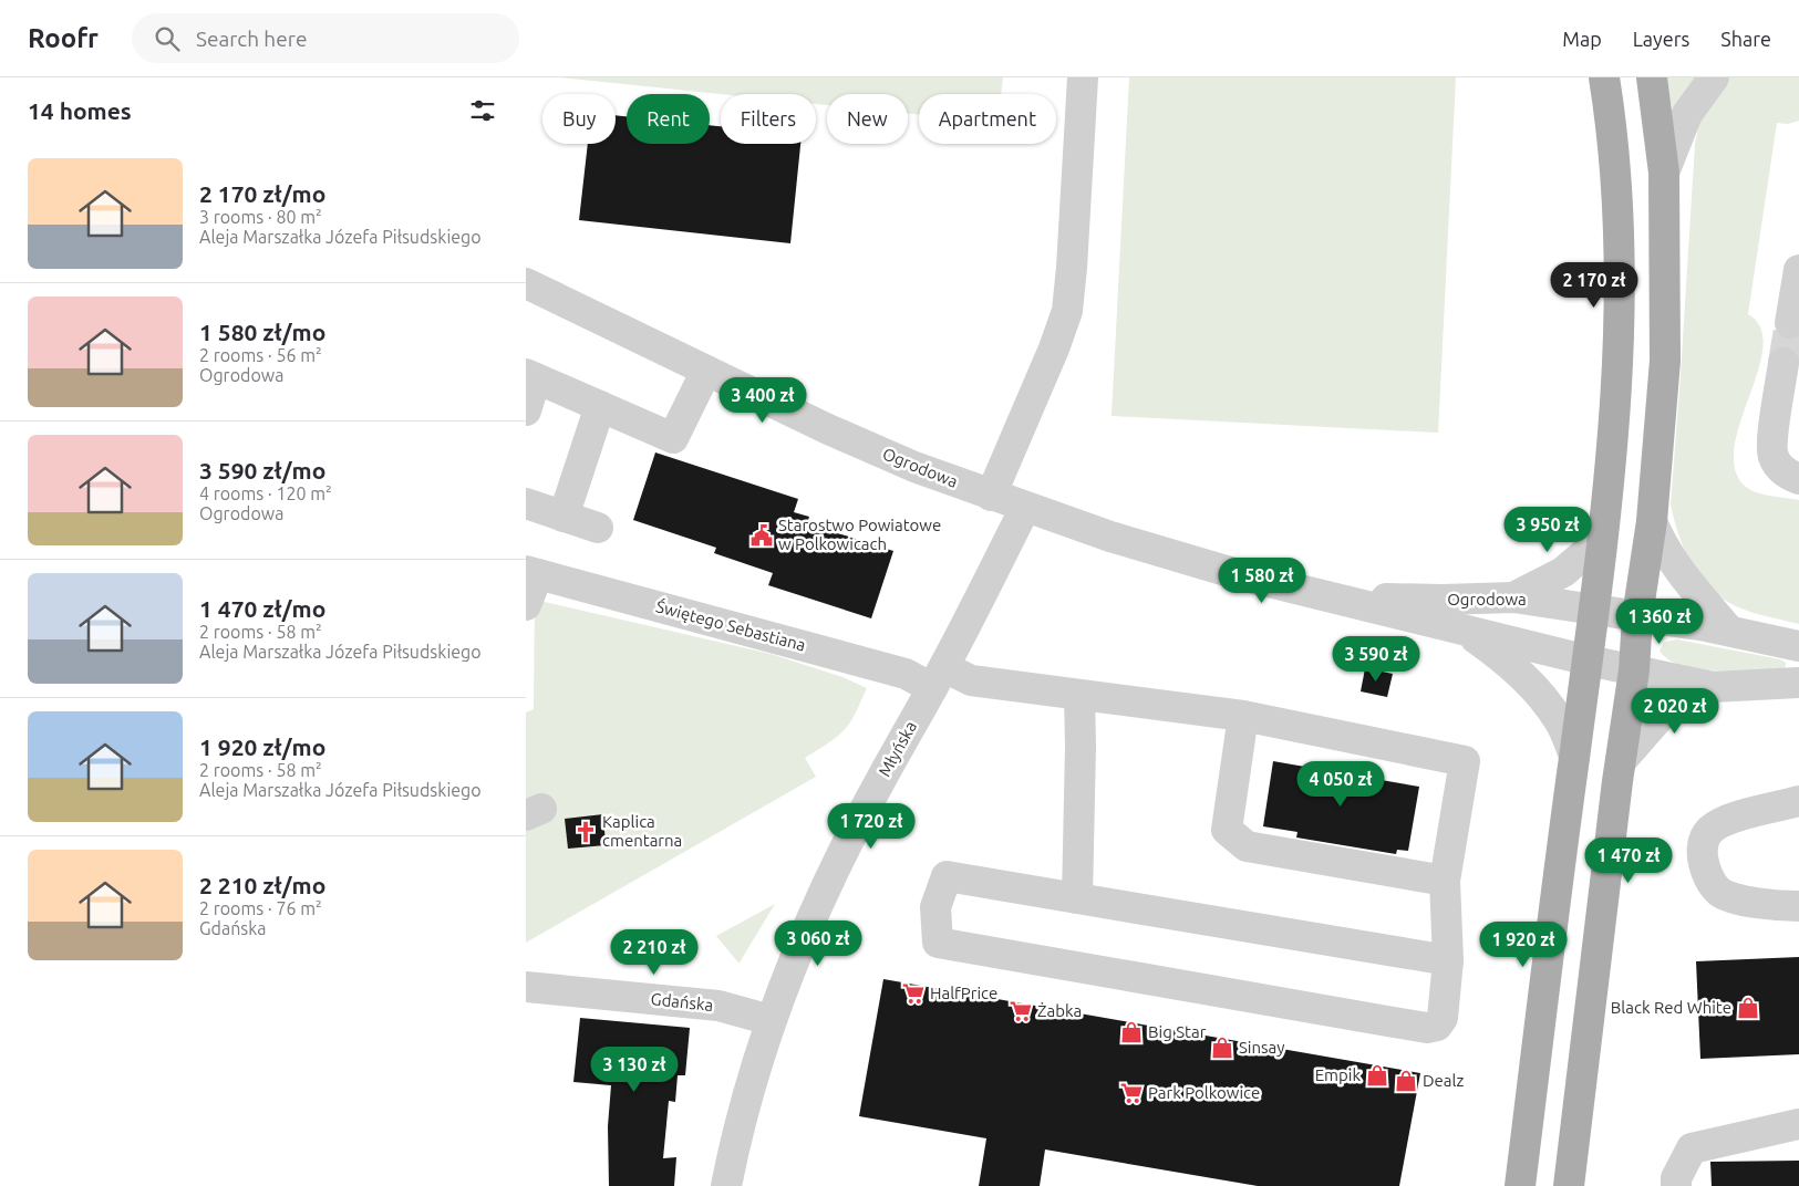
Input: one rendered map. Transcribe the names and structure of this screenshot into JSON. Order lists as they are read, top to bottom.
{
  "streets": {
    "street": [
      "Ogrodowa",
      "Świętego Sebastiana",
      "Młyńska",
      "Gdańska"
    ]
  },
  "crossings": [
    ["Ogrodowa", "Młyńska"],
    ["Świętego Sebastiana", "Młyńska"],
    ["Młyńska", "Gdańska"]
  ],
  "places": {
    "public building": ["Starostwo Powiatowe w Polkowicach"],
    "church": ["Kaplica cmentarna"],
    "supermarket": ["HalfPrice", "Żabka", "Park Polkowice"],
    "shop": [
      "Black Red White",
      "Big Star",
      "Sinsay",
      "Empik",
      "Dealz"
    ]
  },
  "page": {
    "header": "Roofr",
    "search": "Search here",
    "nav": ["Map", "Layers", "Share"],
    "heading": "14 homes",
    "chip": [
      "Buy",
      "Rent",
      "Filters",
      "New",
      "Apartment"
    ],
    "list": [
      {
        "name": "2 170 zł/mo",
        "note": "3 rooms · 80 m² · Aleja Marszałka Józefa Piłsudskiego"
      },
      {
        "name": "1 580 zł/mo",
        "note": "2 rooms · 56 m² · Ogrodowa"
      },
      {
        "name": "3 590 zł/mo",
        "note": "4 rooms · 120 m² · Ogrodowa"
      },
      {
        "name": "1 470 zł/mo",
        "note": "2 rooms · 58 m² · Aleja Marszałka Józefa Piłsudskiego"
      },
      {
        "name": "1 920 zł/mo",
        "note": "2 rooms · 58 m² · Aleja Marszałka Józefa Piłsudskiego"
      },
      {
        "name": "2 210 zł/mo",
        "note": "2 rooms · 76 m² · Gdańska"
      }
    ],
    "price": [
      "2 170 zł",
      "3 400 zł",
      "3 950 zł",
      "1 580 zł",
      "1 360 zł",
      "3 590 zł",
      "2 020 zł",
      "4 050 zł",
      "1 720 zł",
      "1 470 zł",
      "3 060 zł",
      "1 920 zł",
      "2 210 zł",
      "3 130 zł"
    ]
  }
}
